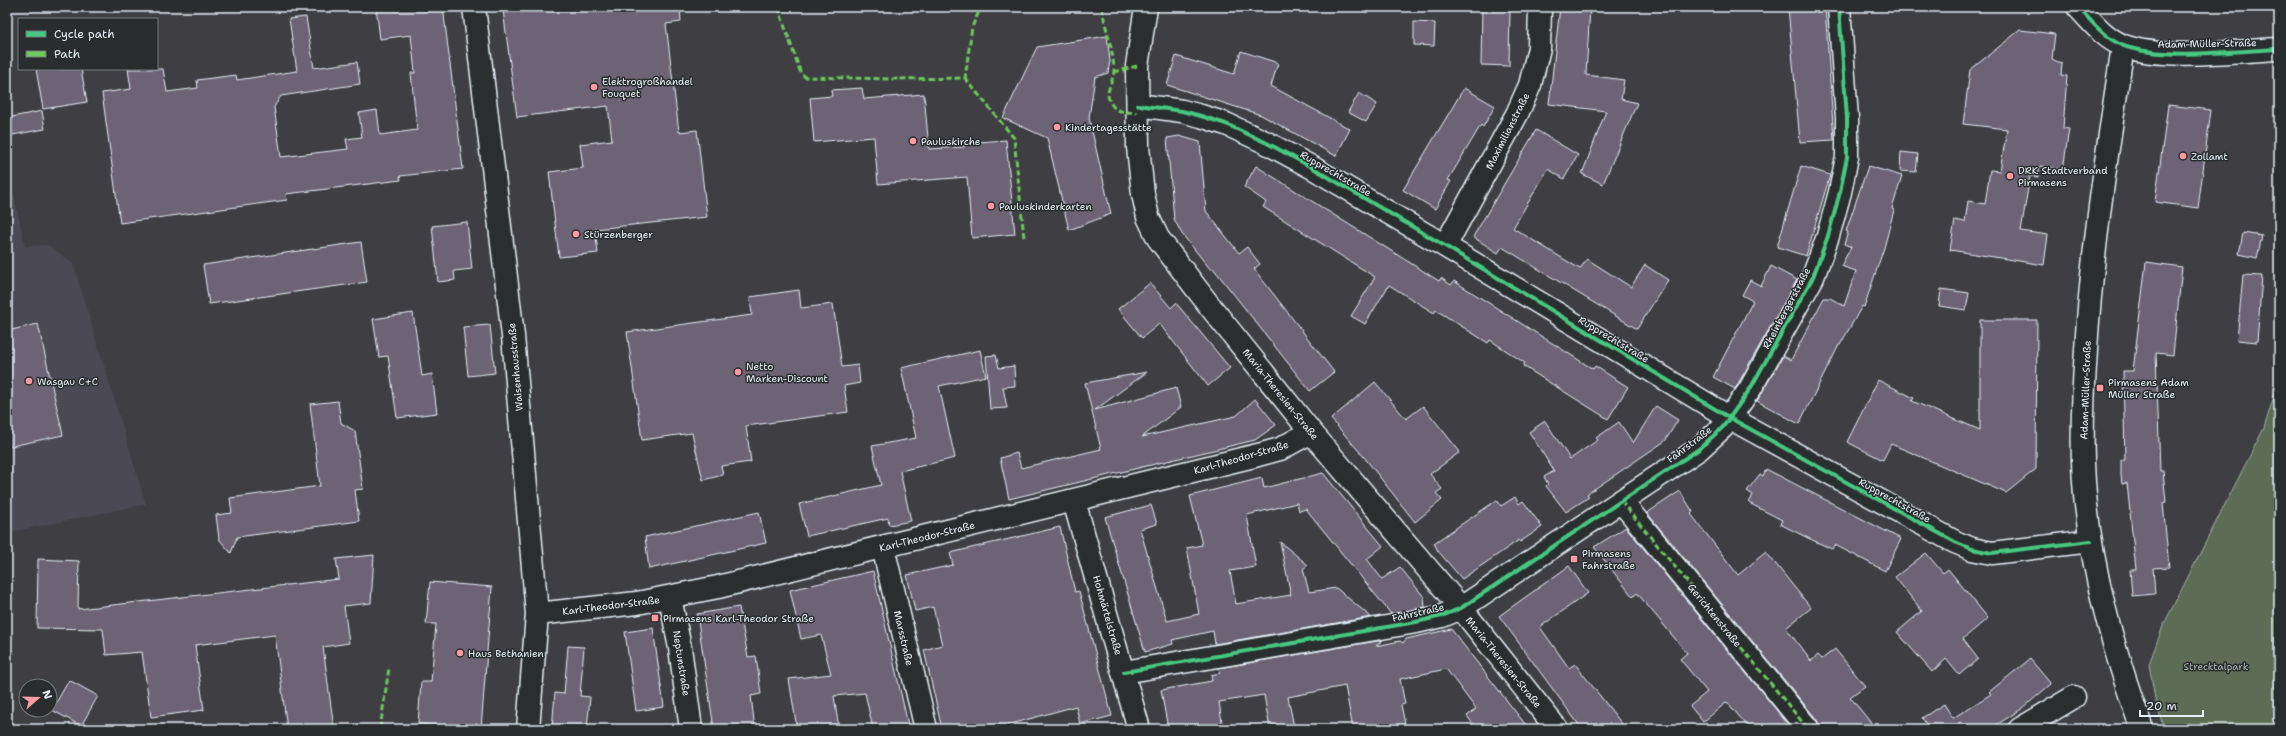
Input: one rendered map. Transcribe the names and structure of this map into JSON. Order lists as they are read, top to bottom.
{
  "streets": {
    "street": [
      "Adam-Müller-Straße",
      "Maximilianstraße",
      "Rupprechtstraße",
      "Rheinbergerstraße",
      "Waisenhausstraße",
      "Maria-Theresien-Straße",
      "Fahrstraße",
      "Karl-Theodor-Straße",
      "Hohmärtelstraße",
      "Gerichtenstraße",
      "Marsstraße",
      "Neptunstraße"
    ]
  },
  "crossings": [
    ["Adam-Müller-Straße", "Rupprechtstraße"],
    ["Maximilianstraße", "Rupprechtstraße"],
    ["Rupprechtstraße", "Rheinbergerstraße"],
    ["Rupprechtstraße", "Maria-Theresien-Straße"],
    ["Rupprechtstraße", "Fahrstraße"],
    ["Rheinbergerstraße", "Fahrstraße"],
    ["Waisenhausstraße", "Karl-Theodor-Straße"],
    ["Maria-Theresien-Straße", "Fahrstraße"],
    ["Maria-Theresien-Straße", "Karl-Theodor-Straße"],
    ["Fahrstraße", "Hohmärtelstraße"],
    ["Fahrstraße", "Gerichtenstraße"],
    ["Karl-Theodor-Straße", "Hohmärtelstraße"],
    ["Karl-Theodor-Straße", "Marsstraße"],
    ["Karl-Theodor-Straße", "Neptunstraße"]
  ],
  "parks": ["Strecktalpark"],
  "places": {
    "other": [
      "Elektrogroßhandel Fouquet",
      "Kindertagesstätte",
      "Pauluskirche",
      "Zollamt",
      "DRK Stadtverband Pirmasens",
      "Pauluskinderkarten",
      "Stürzenberger",
      "Netto Marken-Discount",
      "Wasgau C+C",
      "Haus Bethanien"
    ],
    "transit": ["Pirmasens Adam Müller Straße", "Pirmasens Fahrstraße", "Pirmasens Karl-Theodor Straße"]
  },
  "legend": ["Cycle path", "Path"],
  "scale_bar": "20 m",
  "north": "right"
}
